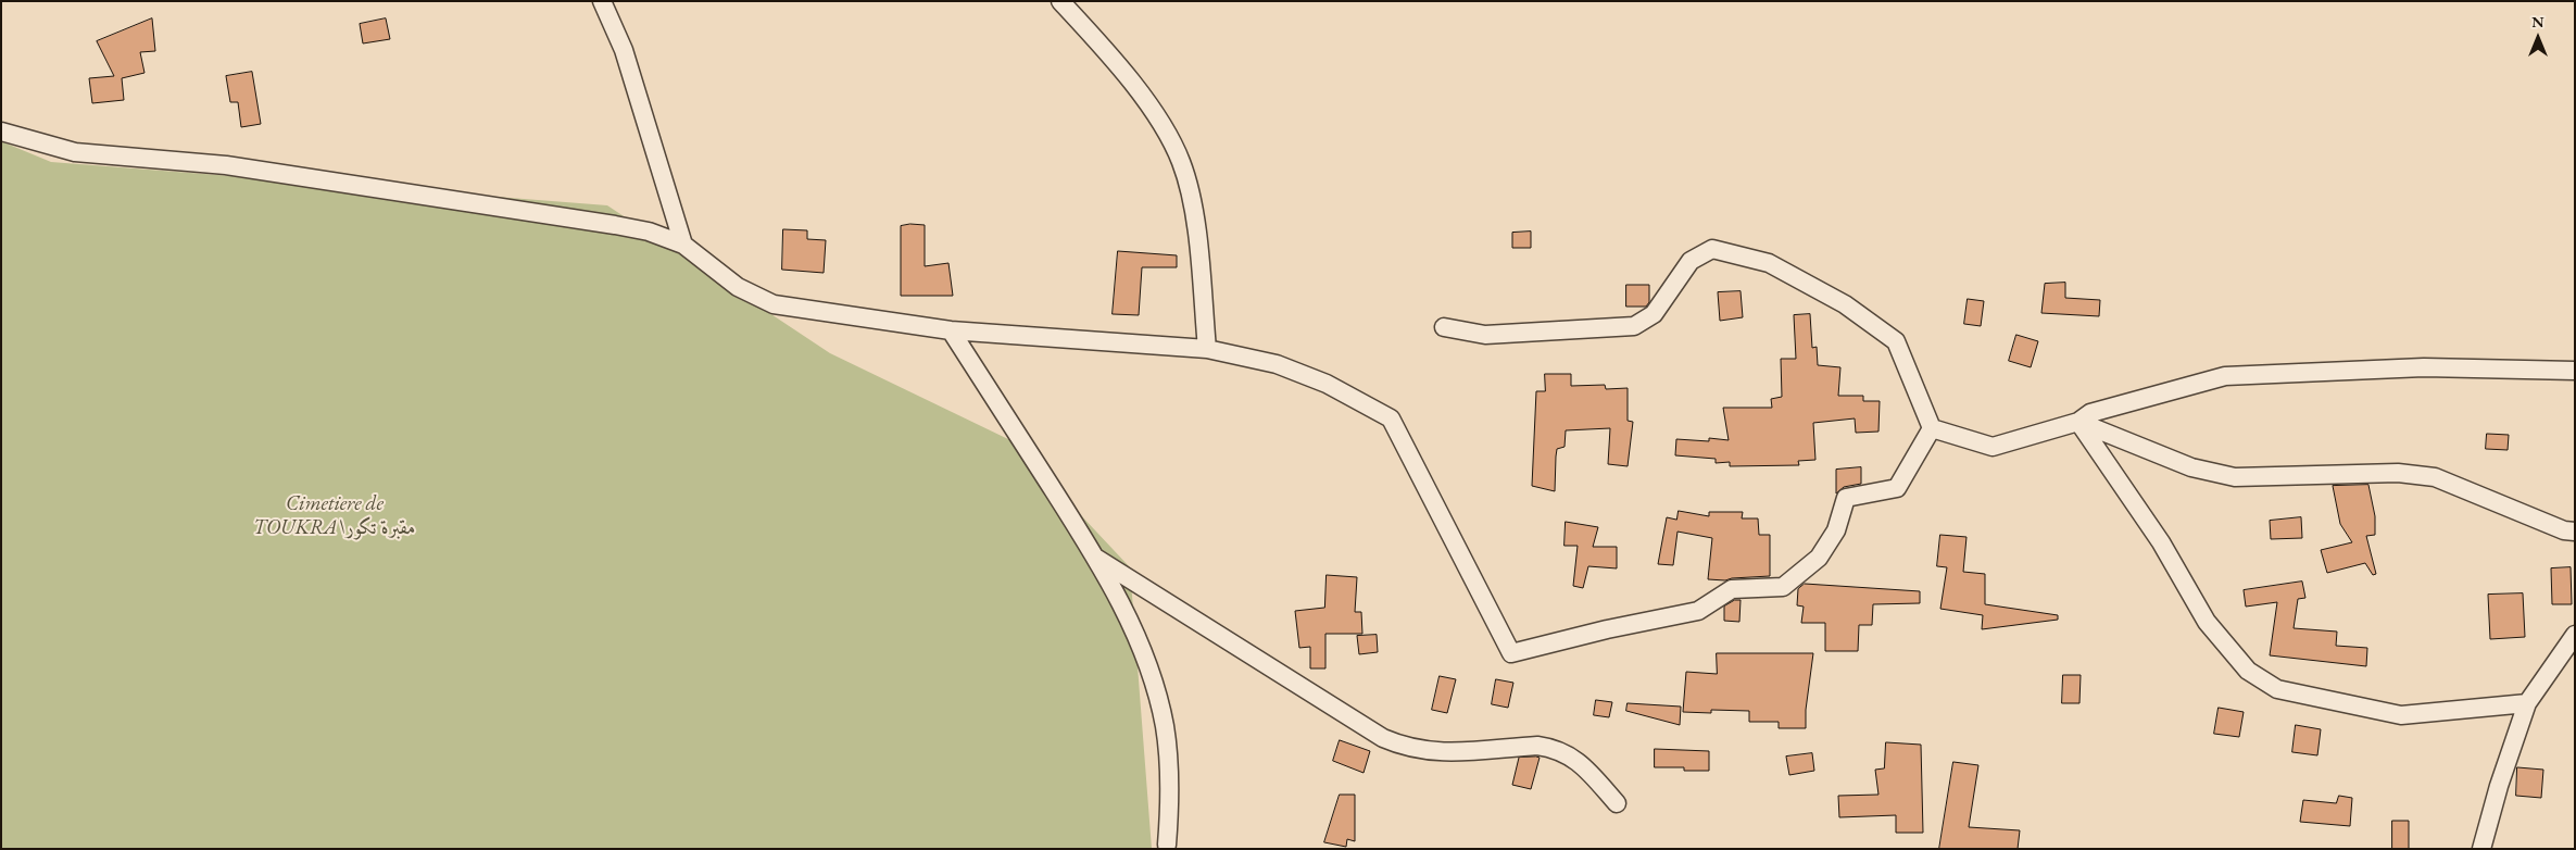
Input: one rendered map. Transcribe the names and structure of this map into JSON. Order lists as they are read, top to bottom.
{
  "parks": ["Cimetiere de TOUKRA مقبرة تكورا"],
  "north": "top"
}
